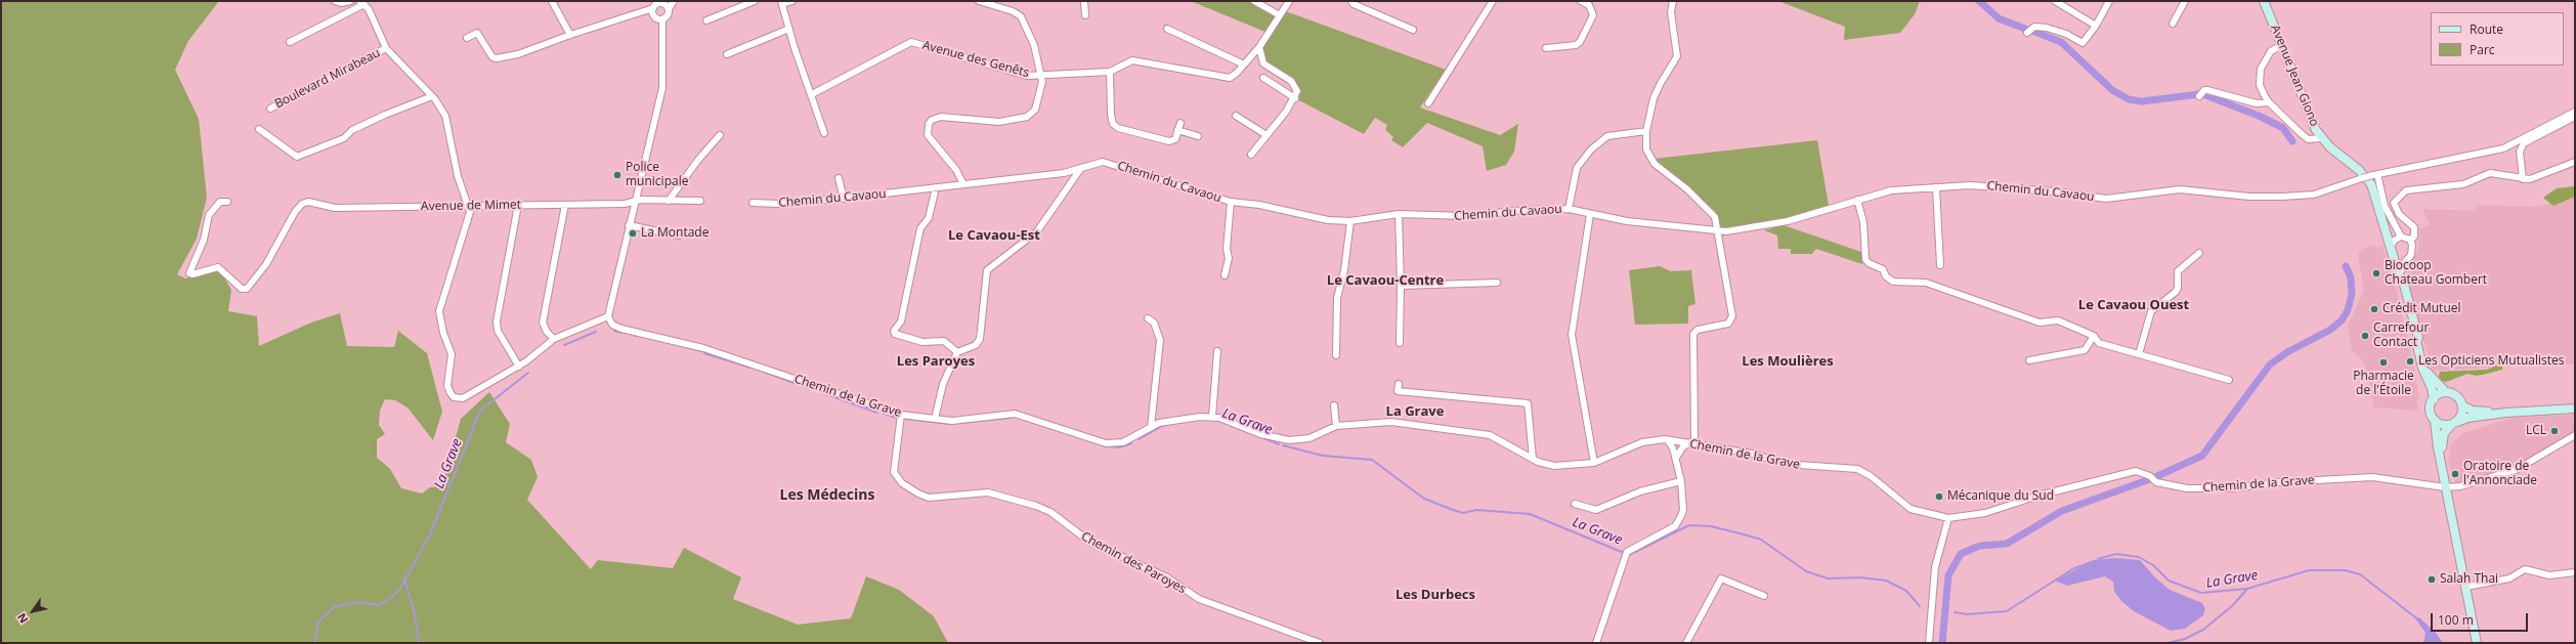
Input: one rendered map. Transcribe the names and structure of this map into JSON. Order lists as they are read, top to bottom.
{
  "streets": {
    "street": [
      "Avenue des Genêts",
      "Avenue Jean Giono",
      "Boulevard Mirabeau",
      "Chemin du Cavaou",
      "Avenue de Mimet",
      "Chemin de la Grave",
      "Chemin des Paroyes"
    ]
  },
  "crossings": [
    ["Avenue Jean Giono", "Chemin du Cavaou"],
    ["Chemin de la Grave", "Chemin des Paroyes"]
  ],
  "districts": [
    "Le Cavaou-Est",
    "Le Cavaou-Centre",
    "Le Cavaou Ouest",
    "Les Paroyes",
    "Les Moulières",
    "La Grave",
    "Les Médecins",
    "Les Durbecs"
  ],
  "water": ["La Grave"],
  "places": [
    "Police municipale",
    "La Montade",
    "Biocoop Chateau Gombert",
    "Crédit Mutuel",
    "Carrefour Contact",
    "Les Opticiens Mutualistes",
    "Pharmacie de l'Étoile",
    "LCL",
    "Oratoire de l'Annonciade",
    "Mécanique du Sud",
    "Salah Thai"
  ],
  "legend": ["Route", "Parc"],
  "scale_bar": "100 m",
  "north": "bottom left"
}
